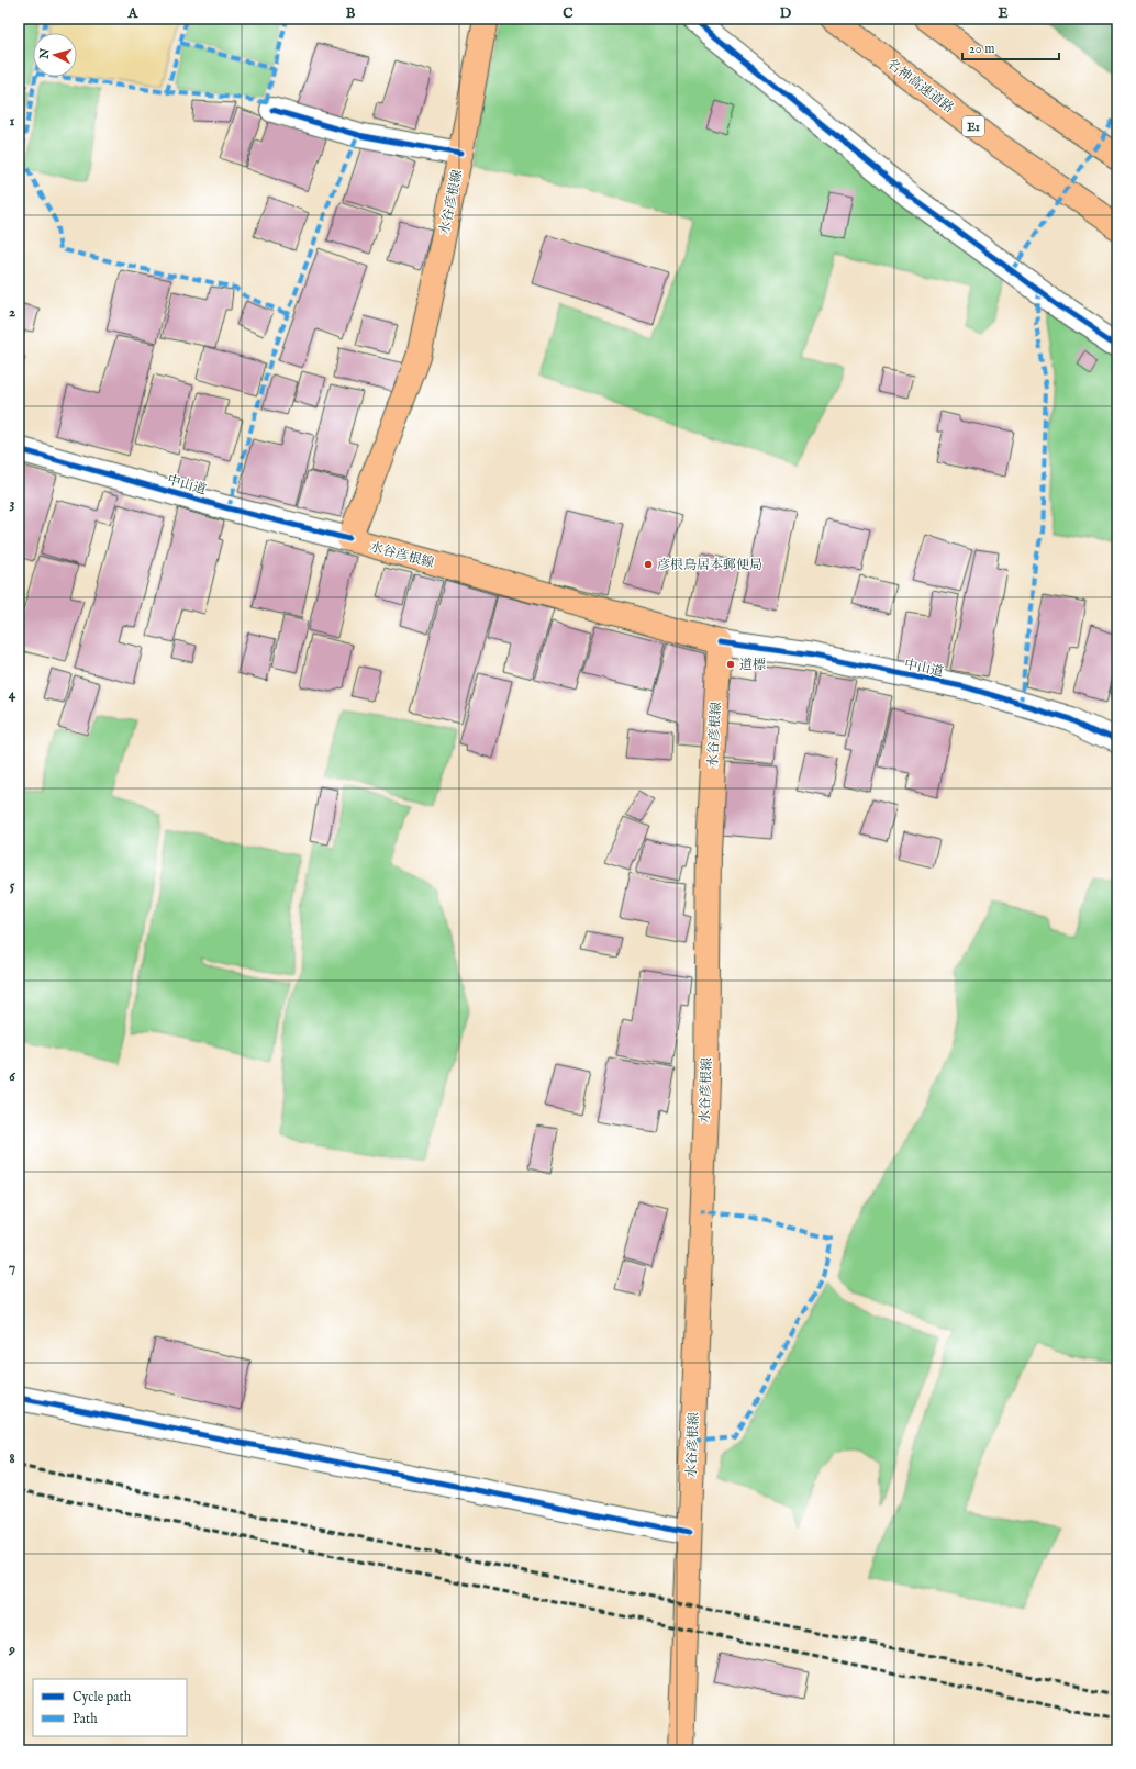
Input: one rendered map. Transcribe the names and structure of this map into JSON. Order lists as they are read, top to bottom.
{
  "streets": {
    "main road": ["名神高速道路", "E1", "水谷彦根線"],
    "street": ["中山道"]
  },
  "crossings": [
    ["水谷彦根線", "中山道"]
  ],
  "places": ["彦根鳥居本郵便局", "道標"],
  "legend": ["Cycle path", "Path"],
  "scale_bar": "20 m",
  "north": "left",
  "grid": {
    "columns": [
      "A",
      "B",
      "C",
      "D",
      "E"
    ],
    "rows": [
      "1",
      "2",
      "3",
      "4",
      "5",
      "6",
      "7",
      "8",
      "9"
    ]
  }
}
